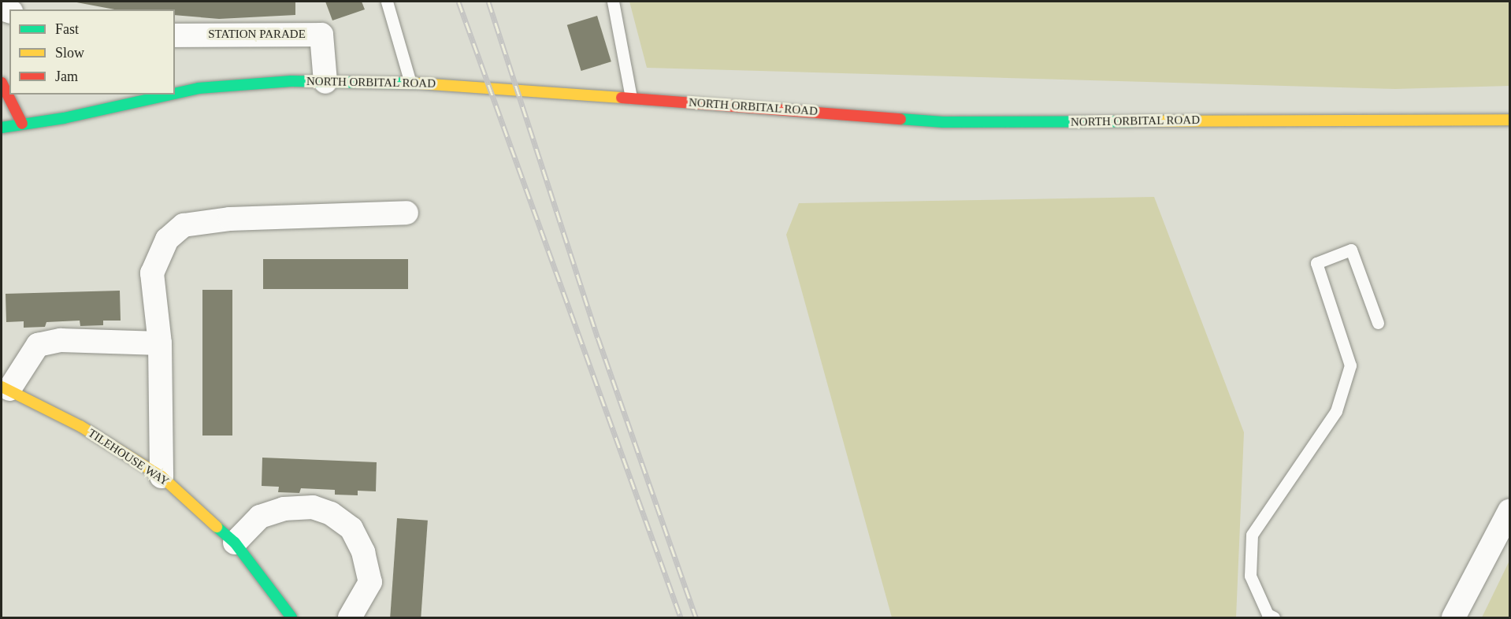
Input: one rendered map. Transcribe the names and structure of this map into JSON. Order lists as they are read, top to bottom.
{
  "streets": {
    "main road": ["NORTH ORBITAL ROAD", "TILEHOUSE WAY"],
    "street": ["STATION PARADE"]
  },
  "crossings": [
    ["STATION PARADE", "NORTH ORBITAL ROAD"]
  ],
  "legend": ["Fast", "Slow", "Jam"]
}
